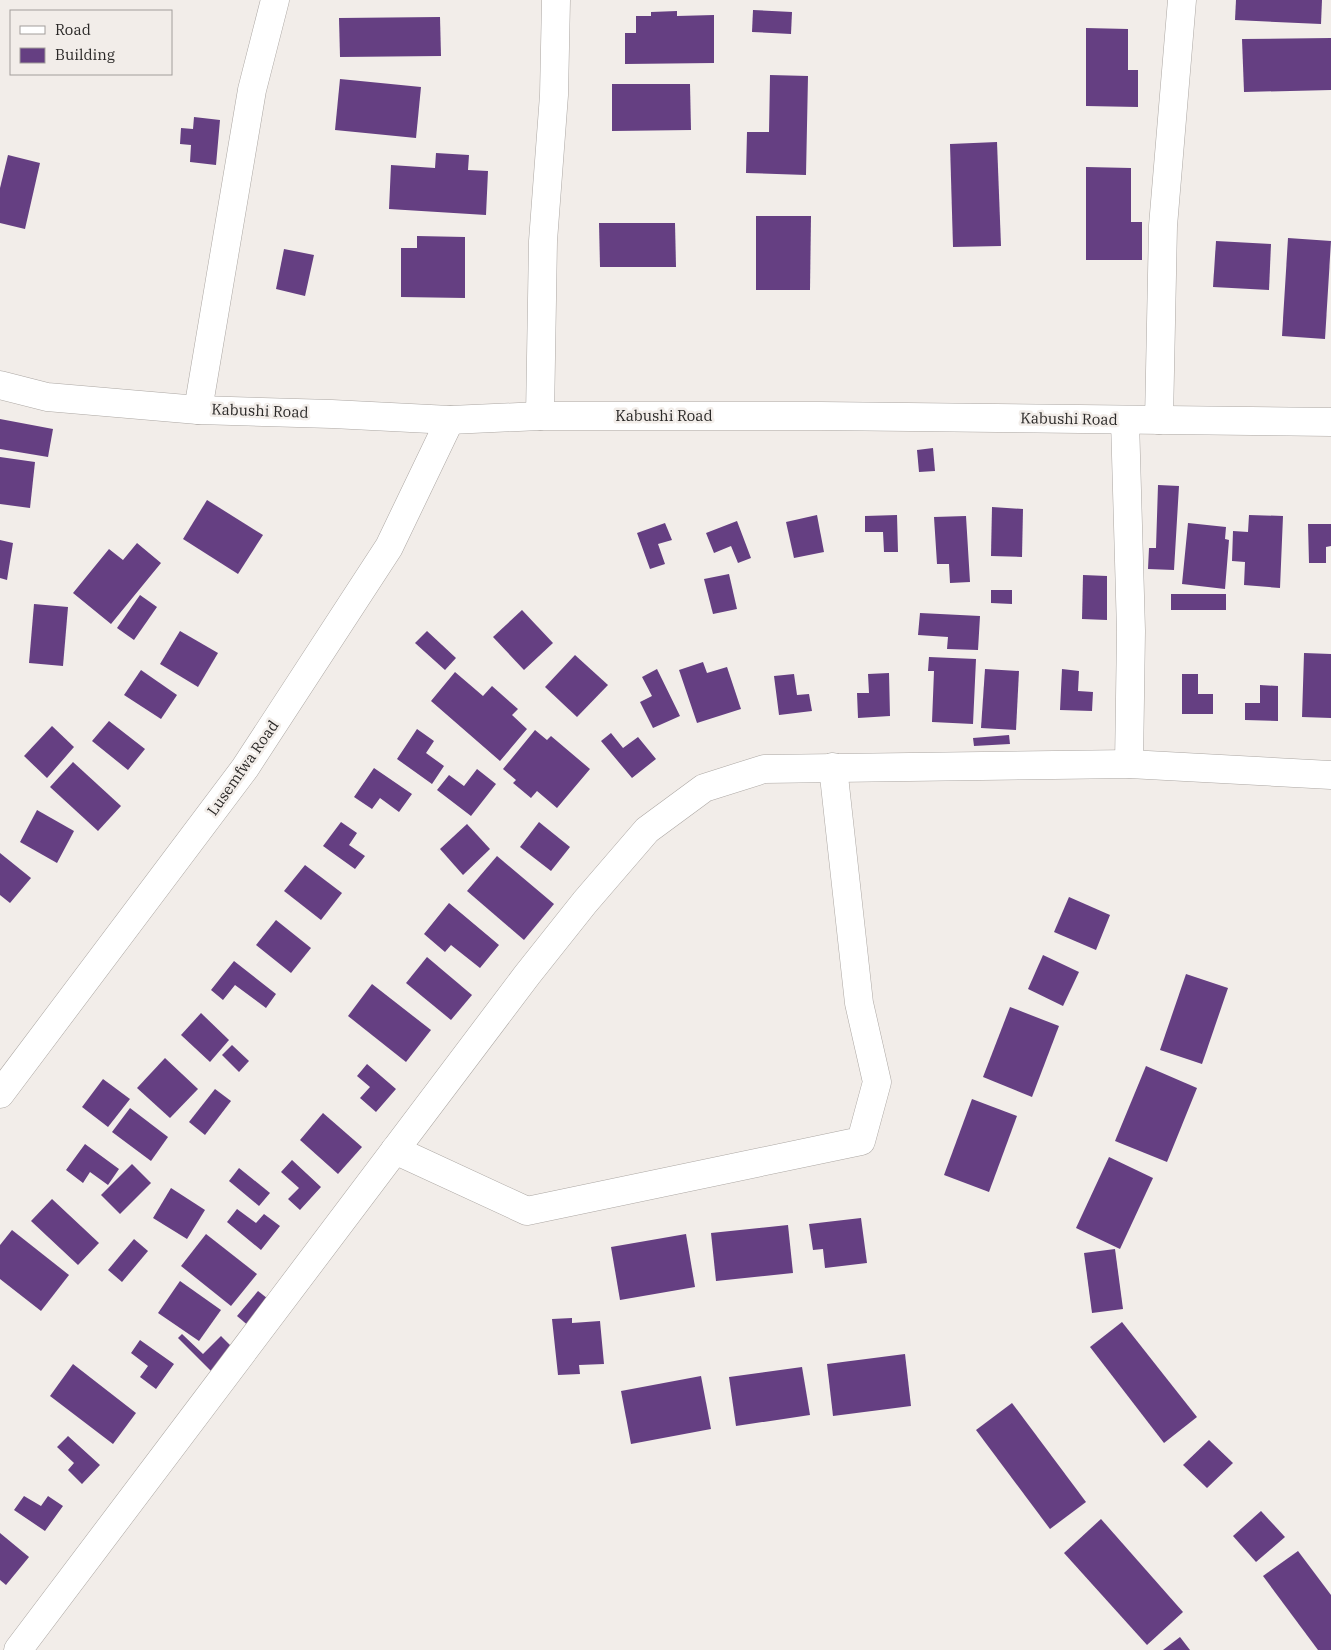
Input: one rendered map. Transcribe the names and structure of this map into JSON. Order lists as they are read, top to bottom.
{
  "streets": {
    "street": ["Kabushi Road", "Lusemfwa Road"]
  },
  "crossings": [
    ["Kabushi Road", "Lusemfwa Road"]
  ],
  "legend": ["Road", "Building"]
}
